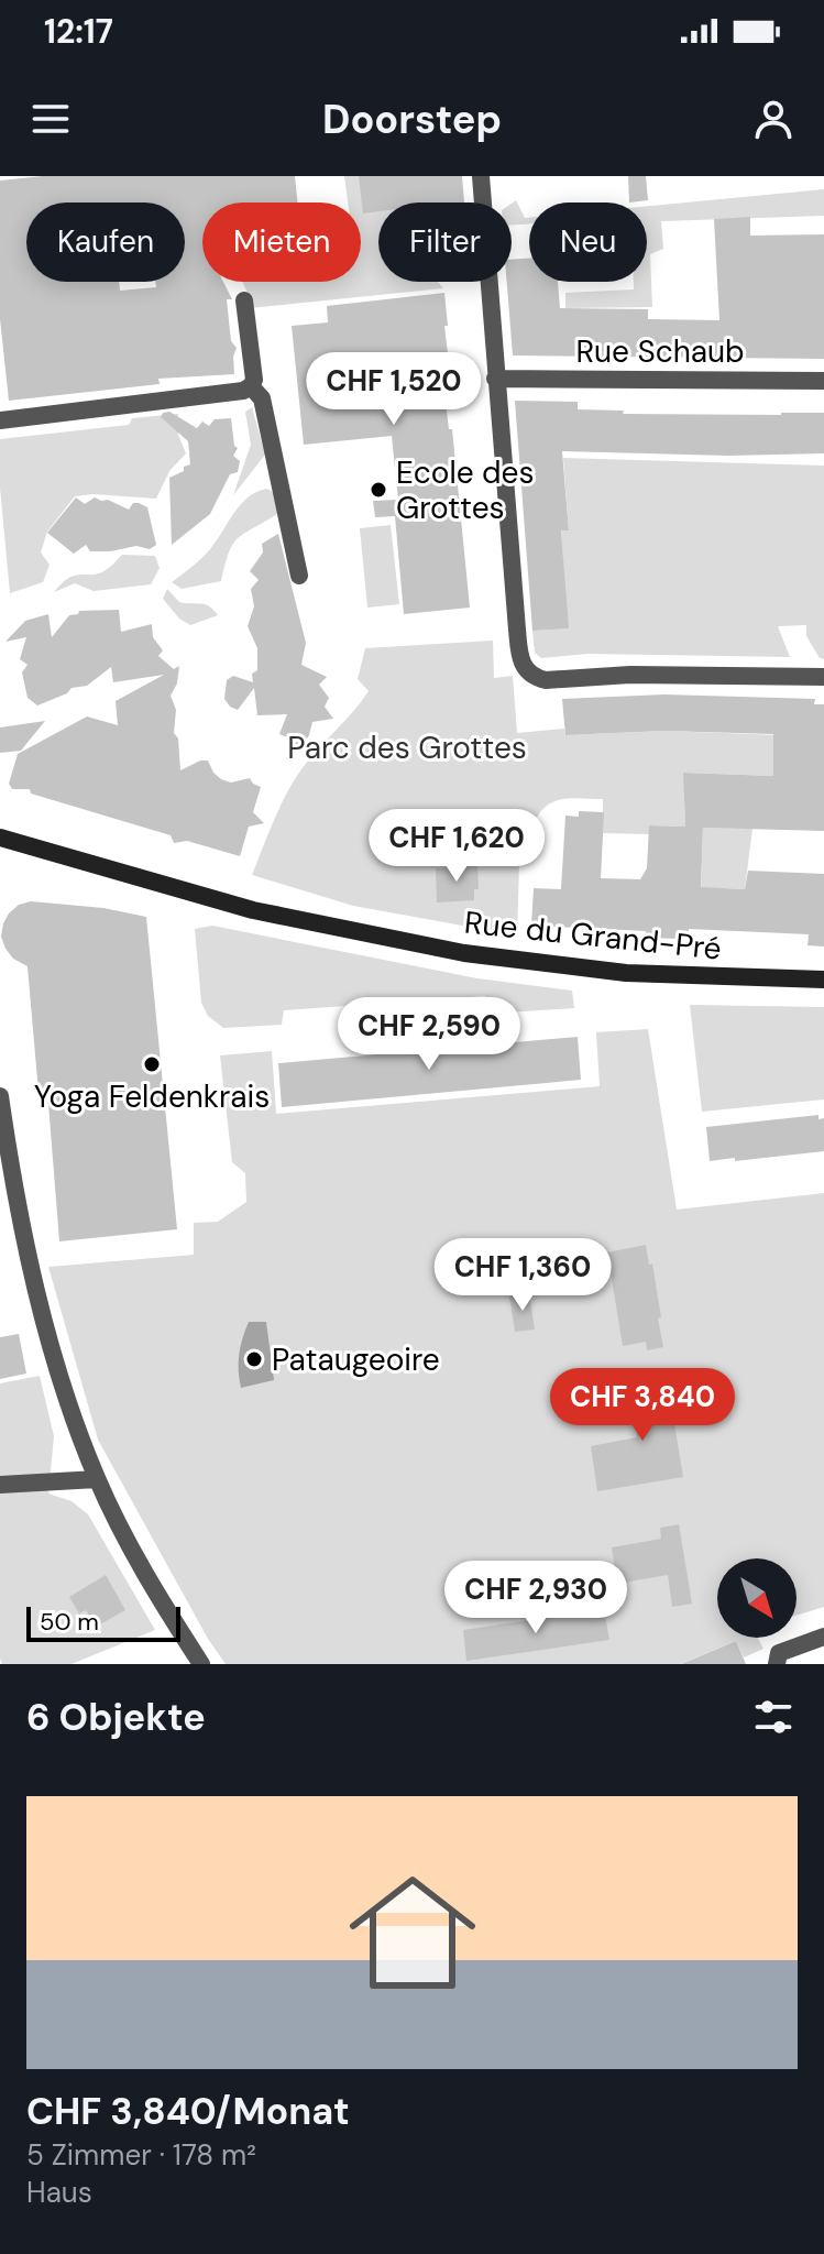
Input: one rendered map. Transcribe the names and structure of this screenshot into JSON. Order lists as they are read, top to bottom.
{
  "streets": {
    "main road": ["Rue du Grand-Pré"],
    "street": ["Rue Schaub"]
  },
  "parks": ["Parc des Grottes"],
  "places": ["Ecole des Grottes", "Yoga Feldenkrais", "Pataugeoire"],
  "scale_bar": "50 m",
  "north": "bottom right",
  "page": {
    "status": "12:17",
    "header": "Doorstep",
    "chip": [
      "Kaufen",
      "Mieten",
      "Filter",
      "Neu"
    ],
    "price": [
      "CHF 1,520",
      "CHF 1,620",
      "CHF 2,590",
      "CHF 1,360",
      "CHF 3,840",
      "CHF 2,930"
    ],
    "scale": "50 m",
    "heading": "6 Objekte",
    "list": [
      {
        "name": "CHF 3,840/Monat",
        "note": "5 Zimmer · 178 m² · Haus"
      }
    ]
  }
}
